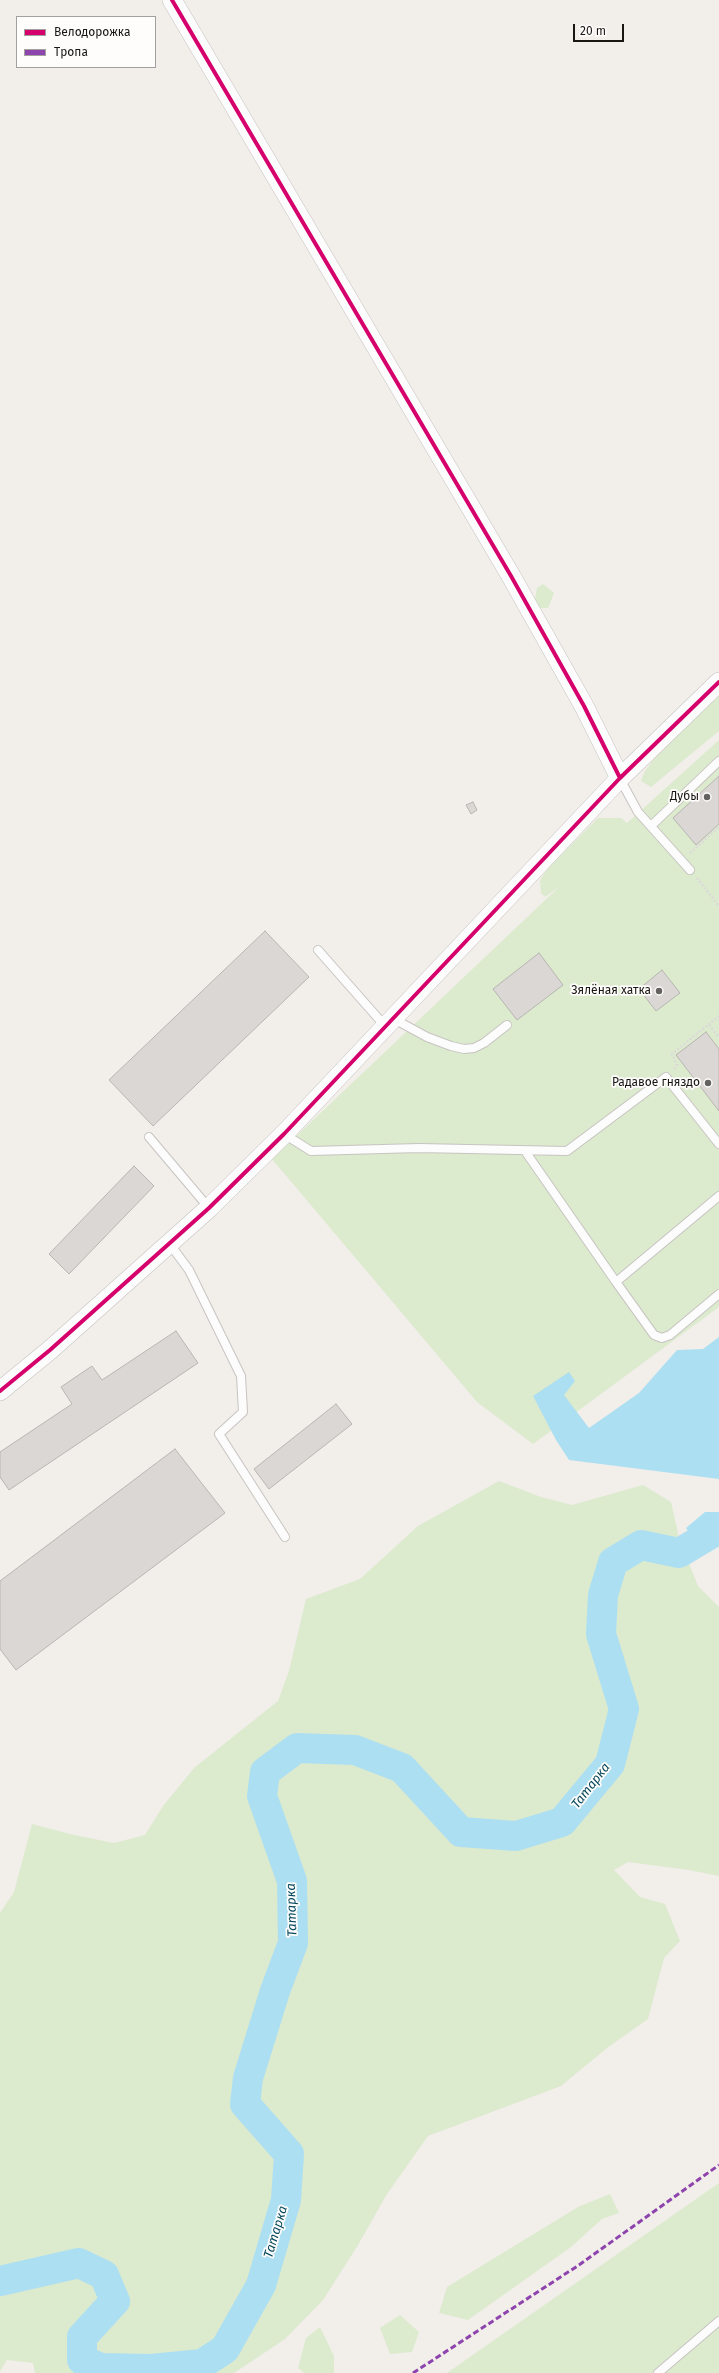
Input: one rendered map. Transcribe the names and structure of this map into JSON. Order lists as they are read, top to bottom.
{
  "water": ["Татарка"],
  "places": ["Дубы", "Зялёная хатка", "Радавое гняздо"],
  "legend": ["Велодорожка", "Тропа"],
  "scale_bar": "20 m"
}
